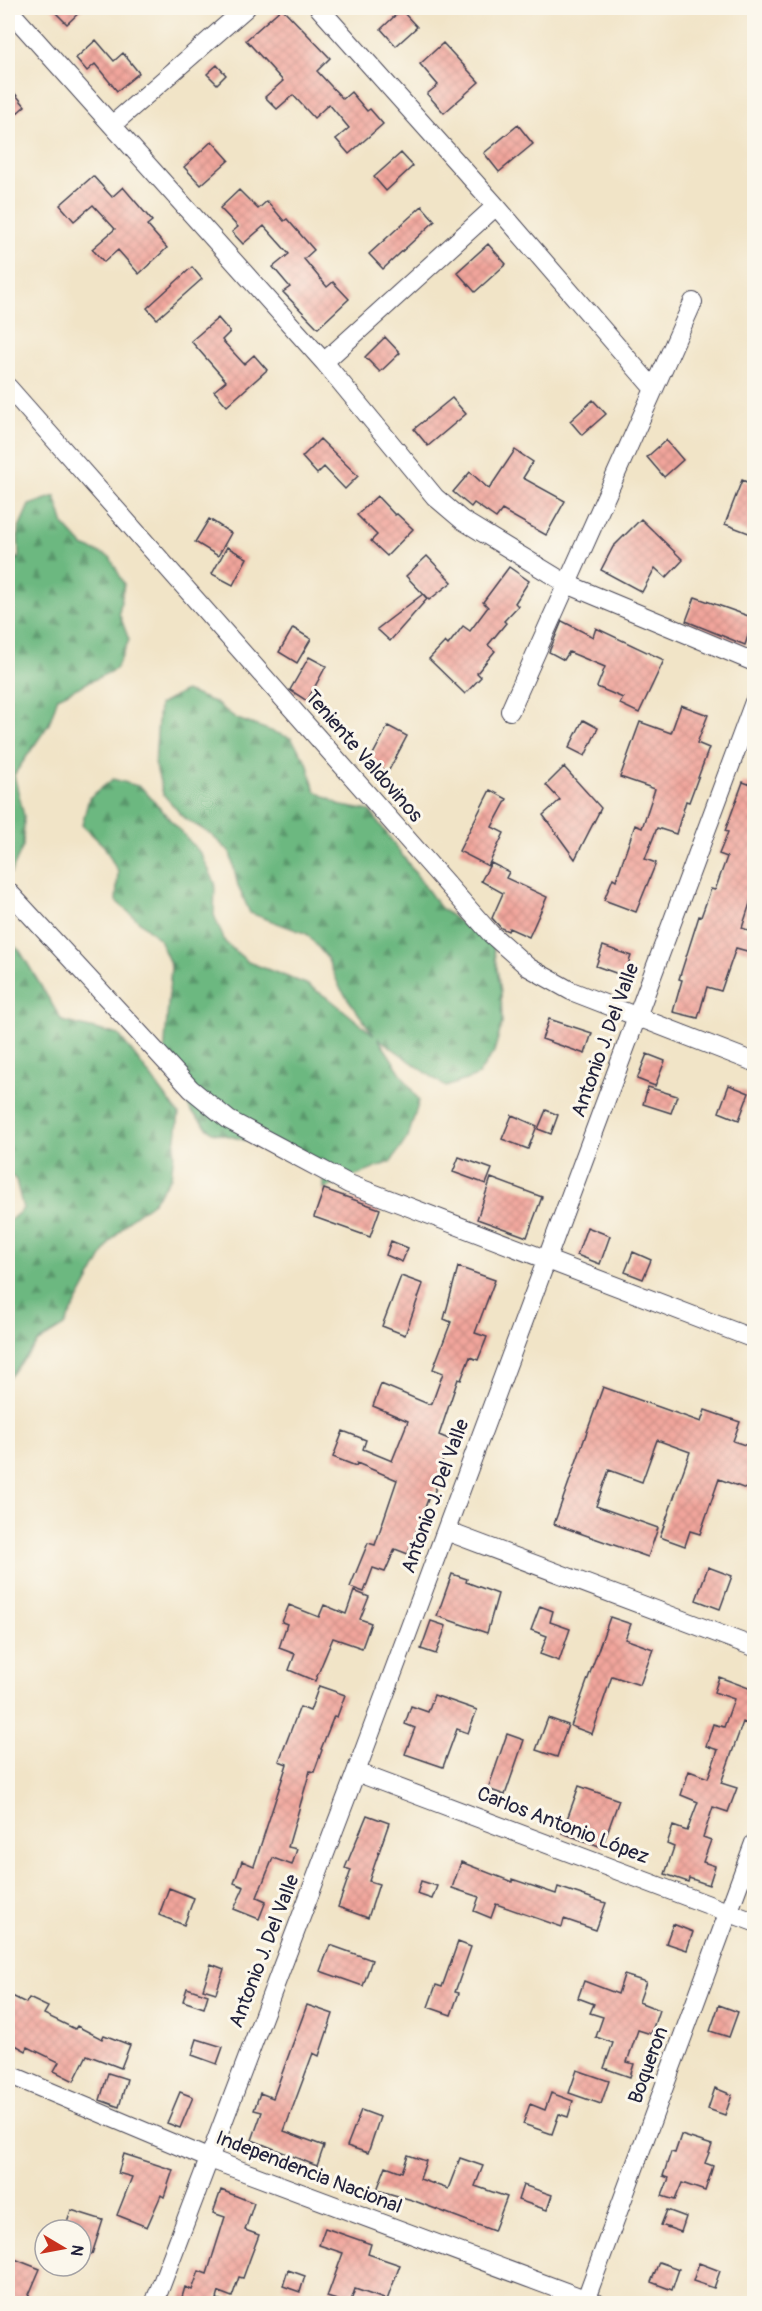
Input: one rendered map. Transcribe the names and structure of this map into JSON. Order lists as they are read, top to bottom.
{
  "streets": {
    "street": [
      "Teniente Valdovinos",
      "Antonio J. Del Valle",
      "Carlos Antonio López",
      "Boqueron",
      "Independencia Nacional"
    ]
  },
  "crossings": [
    ["Teniente Valdovinos", "Antonio J. Del Valle"],
    ["Antonio J. Del Valle", "Carlos Antonio López"],
    ["Antonio J. Del Valle", "Independencia Nacional"],
    ["Carlos Antonio López", "Boqueron"],
    ["Boqueron", "Independencia Nacional"]
  ],
  "north": "right"
}
